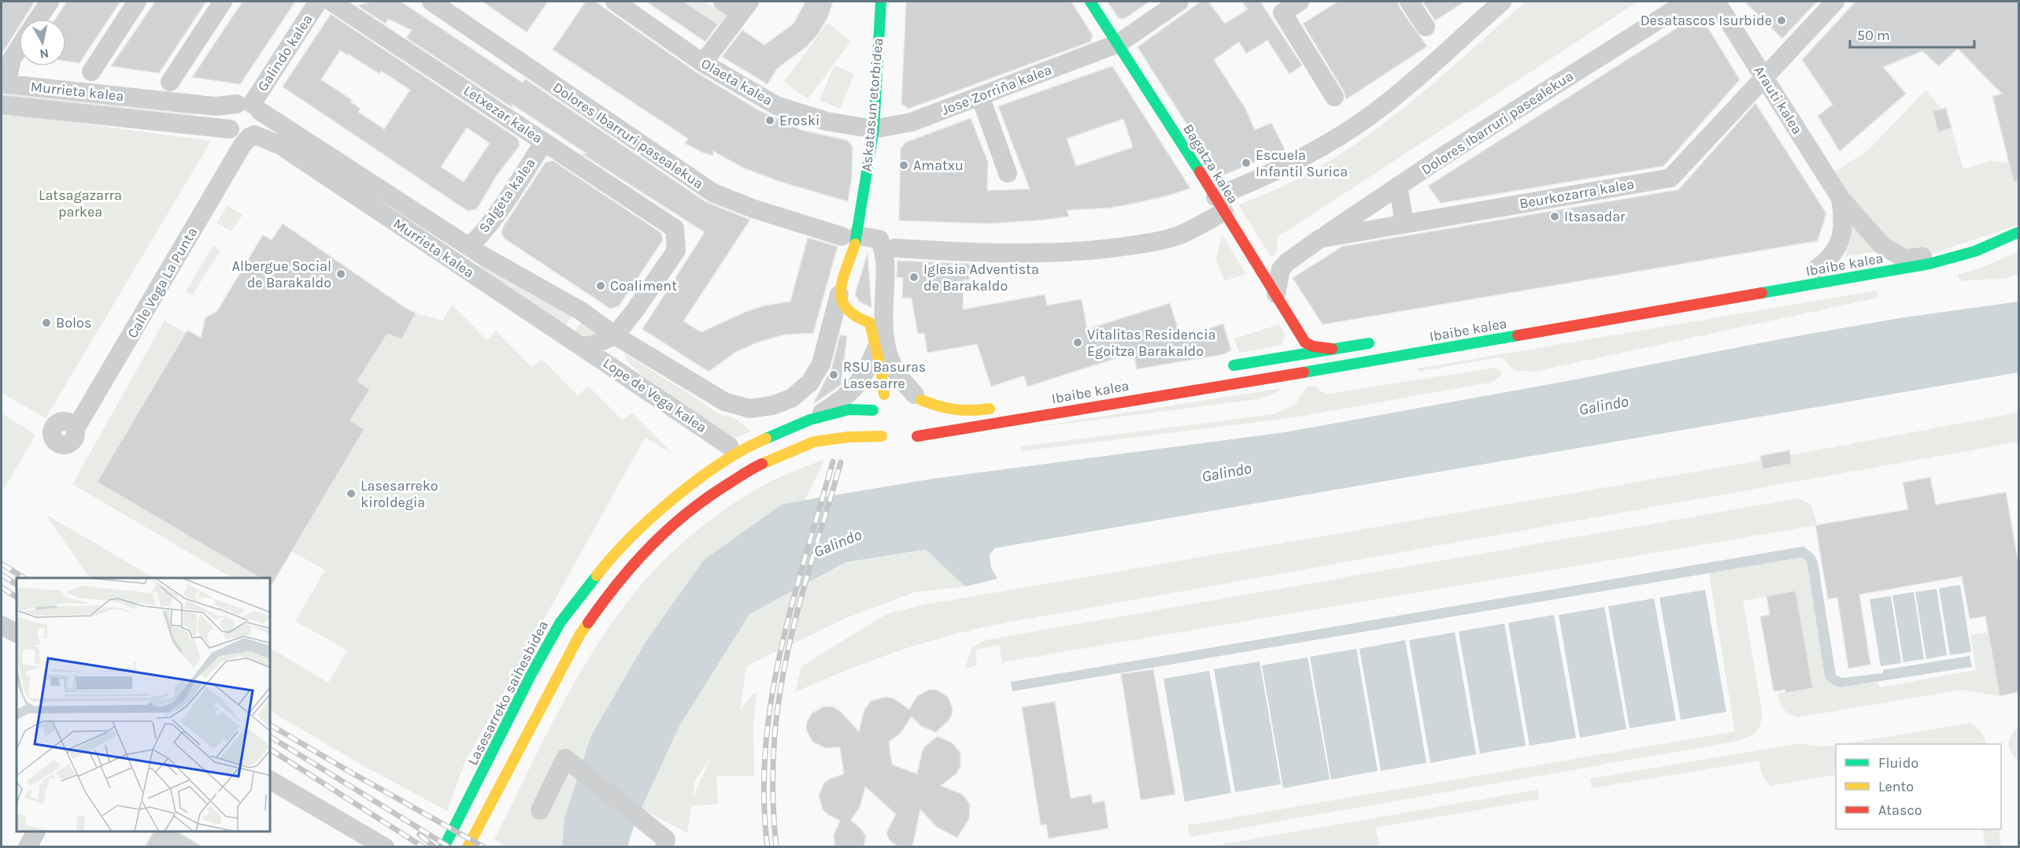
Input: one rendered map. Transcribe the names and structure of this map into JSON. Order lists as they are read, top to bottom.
{
  "streets": {
    "main road": [
      "Askatasun etorbidea",
      "Bagatza kalea",
      "Ibaibe kalea",
      "Lasesarreko saihesbidea"
    ],
    "street": [
      "Galindo kalea",
      "Olaeta kalea",
      "Jose Zorriña kalea",
      "Murrieta kalea",
      "Arauti kalea",
      "Letxezar kalea",
      "Dolores Ibarruri pasealekua",
      "Beurkozarra kalea",
      "Salgeta kalea",
      "Calle Vega La Punta",
      "Lope de Vega kalea"
    ]
  },
  "crossings": [
    ["Galindo kalea", "Murrieta kalea"],
    ["Galindo kalea", "Calle Vega La Punta"],
    ["Olaeta kalea", "Jose Zorriña kalea"],
    ["Olaeta kalea", "Askatasun etorbidea"],
    ["Jose Zorriña kalea", "Askatasun etorbidea"],
    ["Jose Zorriña kalea", "Bagatza kalea"],
    ["Murrieta kalea", "Askatasun etorbidea"],
    ["Murrieta kalea", "Salgeta kalea"],
    ["Murrieta kalea", "Calle Vega La Punta"],
    ["Murrieta kalea", "Lope de Vega kalea"],
    ["Arauti kalea", "Dolores Ibarruri pasealekua"],
    ["Arauti kalea", "Beurkozarra kalea"],
    ["Arauti kalea", "Ibaibe kalea"],
    ["Askatasun etorbidea", "Dolores Ibarruri pasealekua"],
    ["Letxezar kalea", "Salgeta kalea"],
    ["Letxezar kalea", "Lope de Vega kalea"],
    ["Dolores Ibarruri pasealekua", "Beurkozarra kalea"],
    ["Bagatza kalea", "Beurkozarra kalea"]
  ],
  "water": ["Galindo"],
  "parks": ["Latsagazarra parkea"],
  "places": [
    "Desatascos Isurbide",
    "Eroski",
    "Escuela Infantil Surica",
    "Amatxu",
    "Itsasadar",
    "Albergue Social de Barakaldo",
    "Iglesia Adventista de Barakaldo",
    "Coaliment",
    "Bolos",
    "Vitalitas Residencia Egoitza Barakaldo",
    "RSU Basuras Lasesarre",
    "Lasesarreko kiroldegia"
  ],
  "legend": ["Fluido", "Lento", "Atasco"],
  "scale_bar": "50 m",
  "north": "bottom"
}
